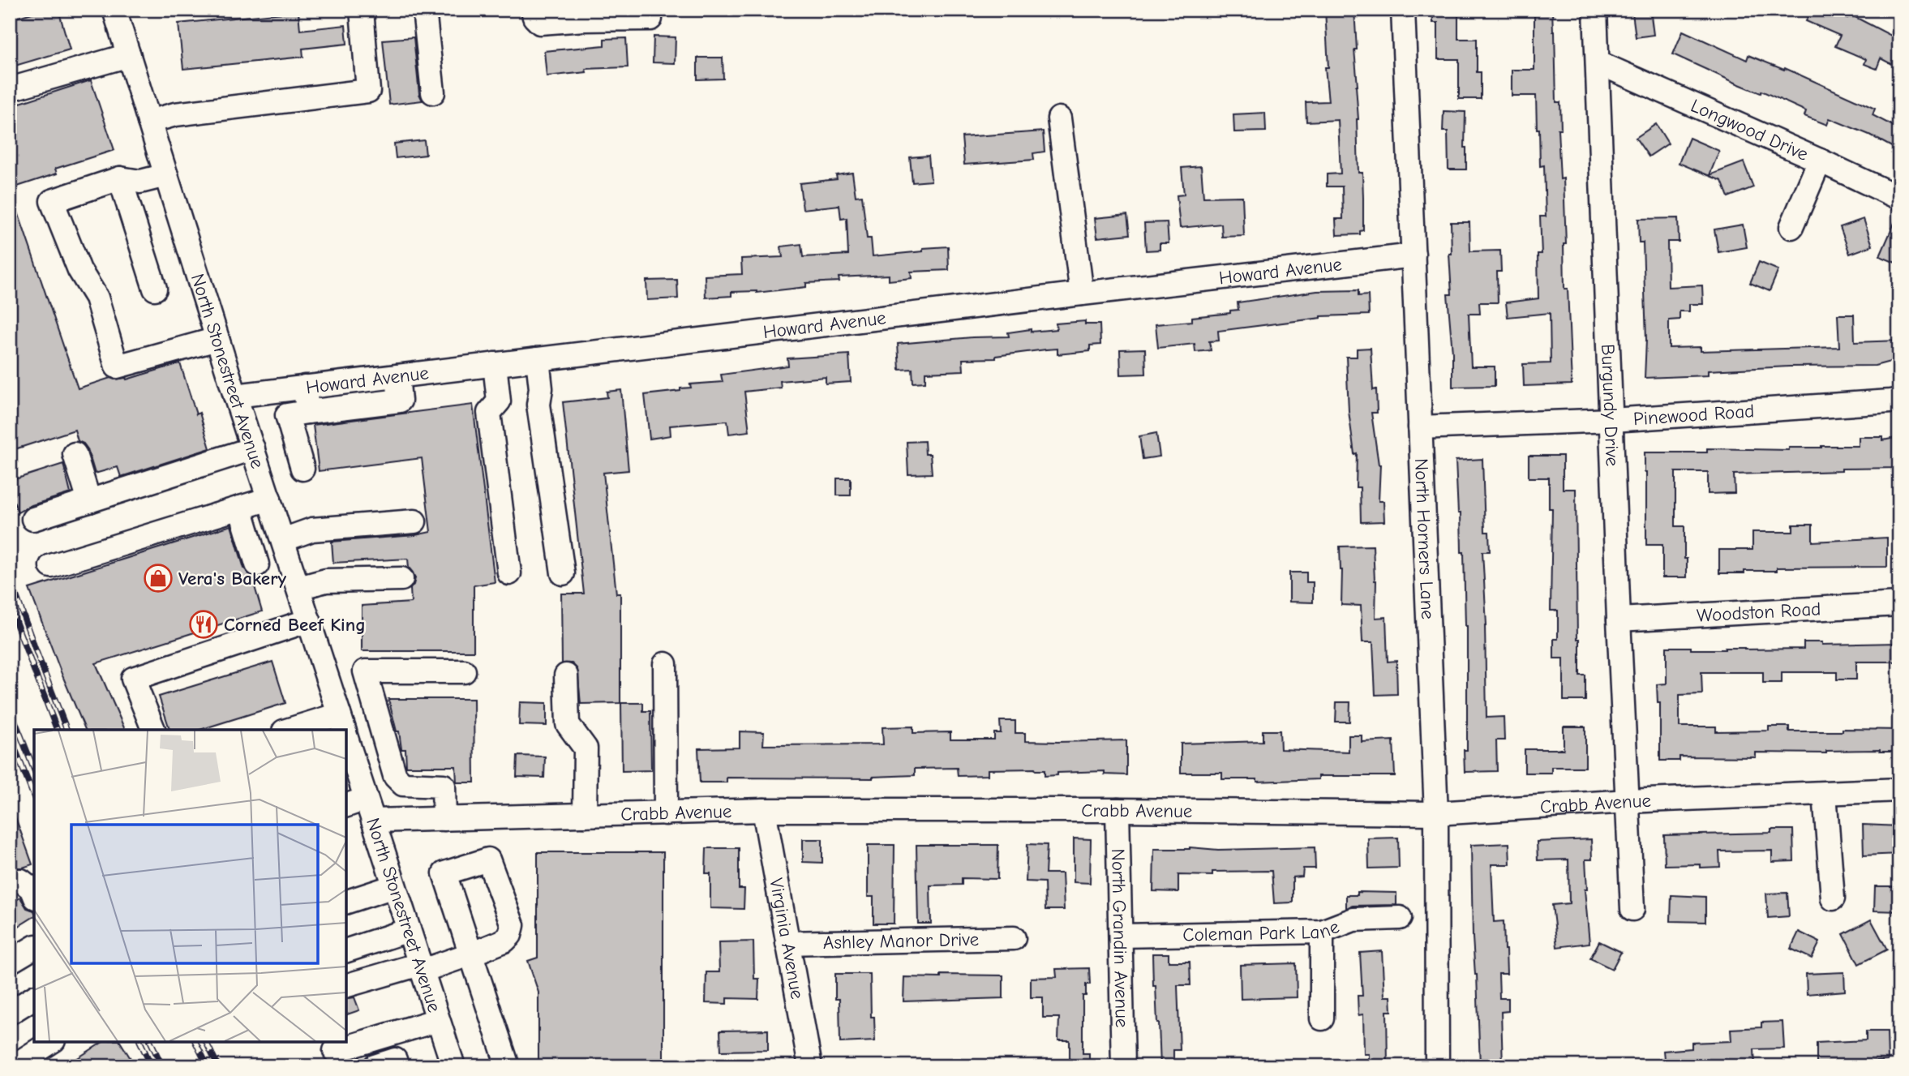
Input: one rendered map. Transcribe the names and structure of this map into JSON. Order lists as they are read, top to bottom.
{
  "streets": {
    "street": [
      "Longwood Drive",
      "Howard Avenue",
      "North Stonestreet Avenue",
      "Burgundy Drive",
      "Pinewood Road",
      "North Horners Lane",
      "Woodston Road",
      "Crabb Avenue",
      "Coleman Park Lane",
      "Virginia Avenue",
      "North Grandin Avenue",
      "Ashley Manor Drive"
    ]
  },
  "crossings": [
    ["Longwood Drive", "Burgundy Drive"],
    ["Howard Avenue", "North Stonestreet Avenue"],
    ["Howard Avenue", "North Horners Lane"],
    ["North Stonestreet Avenue", "Crabb Avenue"],
    ["Burgundy Drive", "Pinewood Road"],
    ["Burgundy Drive", "Woodston Road"],
    ["Burgundy Drive", "Crabb Avenue"],
    ["Pinewood Road", "North Horners Lane"],
    ["North Horners Lane", "Crabb Avenue"],
    ["Crabb Avenue", "Virginia Avenue"],
    ["Crabb Avenue", "North Grandin Avenue"],
    ["Coleman Park Lane", "North Grandin Avenue"],
    ["Virginia Avenue", "Ashley Manor Drive"]
  ],
  "places": {
    "shop": ["Vera's Bakery"],
    "restaurant": ["Corned Beef King"]
  }
}
